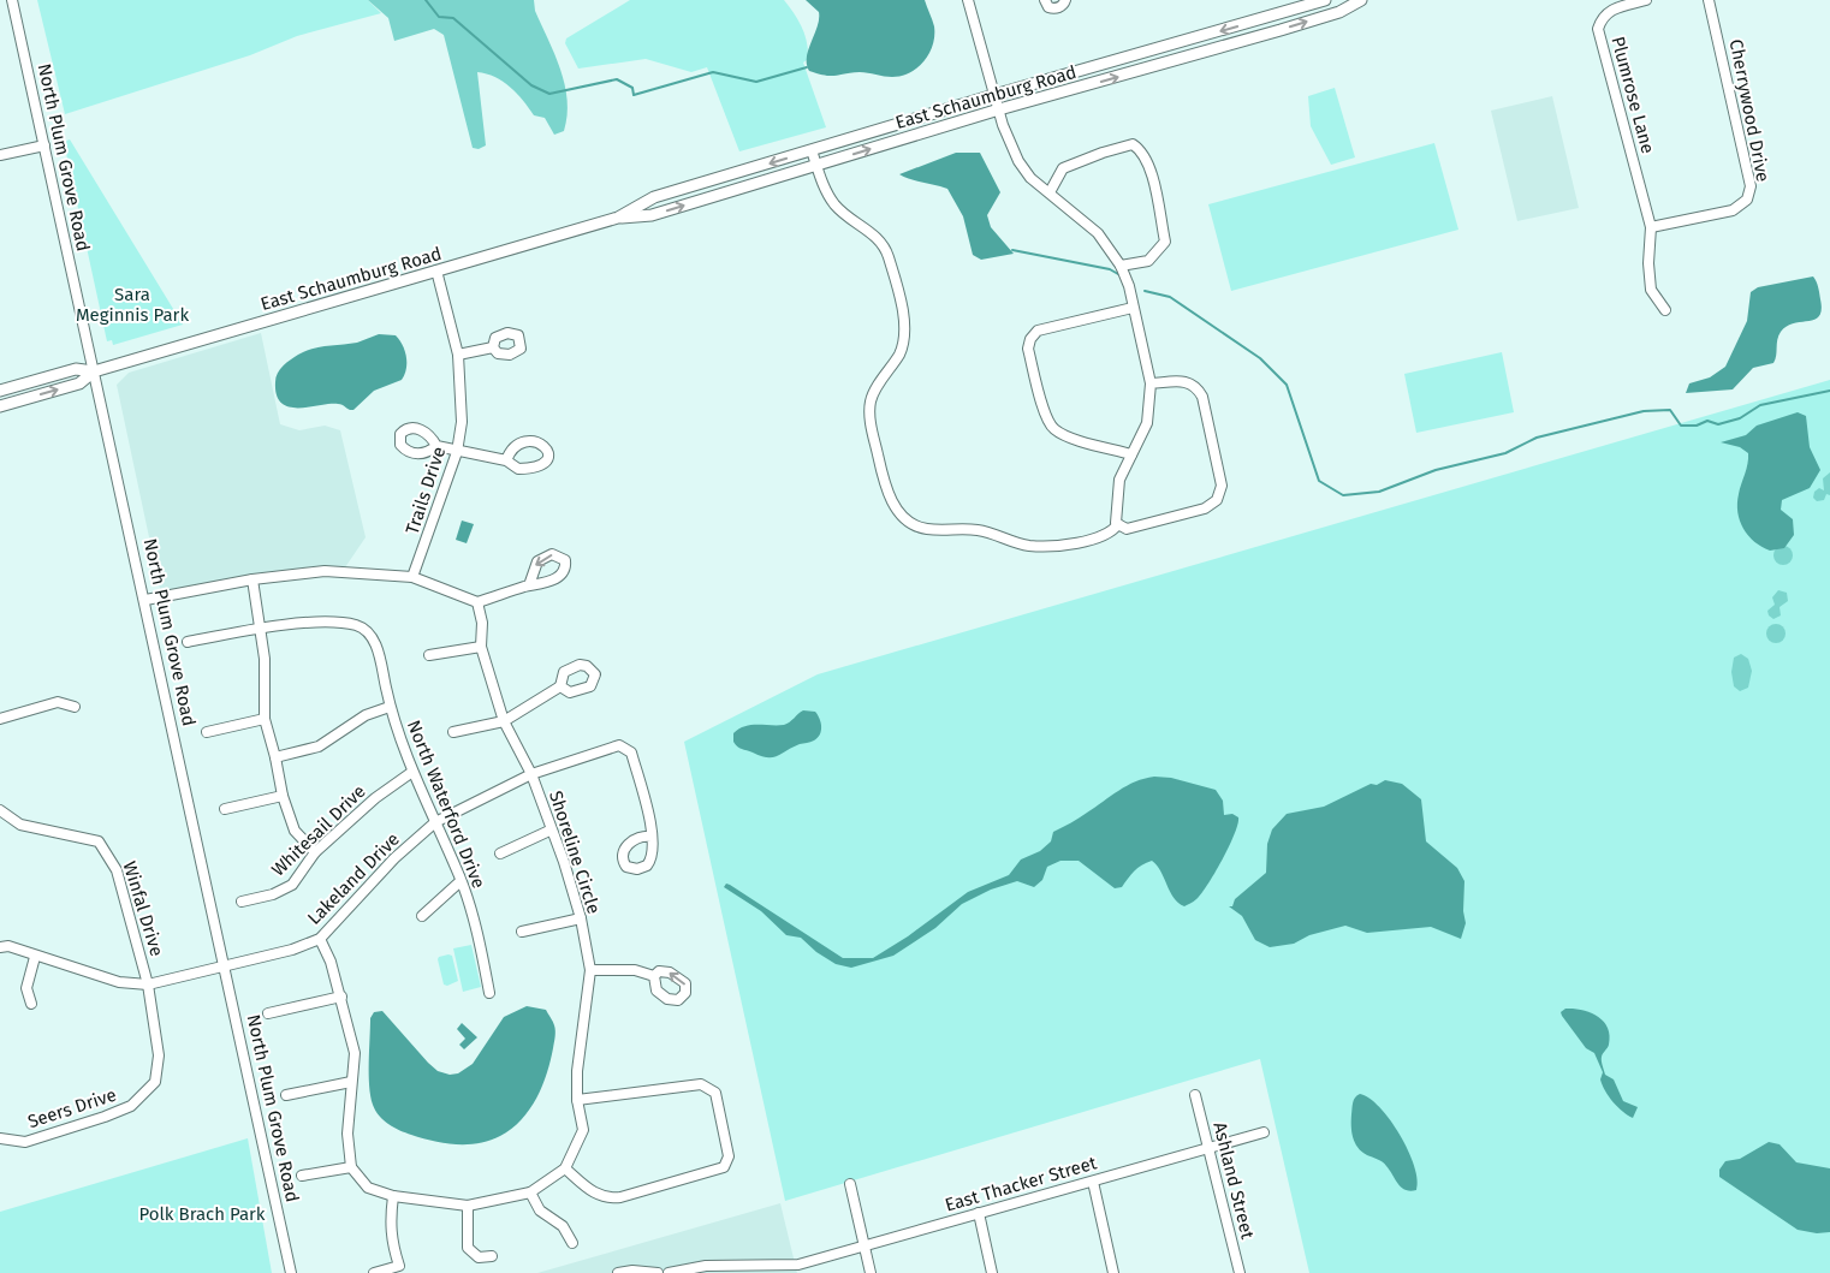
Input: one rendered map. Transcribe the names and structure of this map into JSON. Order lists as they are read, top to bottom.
{
  "streets": {
    "main road": ["East Schaumburg Road"],
    "street": [
      "Plumrose Lane",
      "Cherrywood Drive",
      "North Plum Grove Road",
      "Trails Drive",
      "North Waterford Drive",
      "Whitesail Drive",
      "Shoreline Circle",
      "Lakeland Drive",
      "Winfal Drive",
      "Seers Drive",
      "Ashland Street",
      "East Thacker Street"
    ]
  },
  "crossings": [
    ["Plumrose Lane", "Cherrywood Drive"],
    ["East Schaumburg Road", "North Plum Grove Road"],
    ["East Schaumburg Road", "Trails Drive"],
    ["North Plum Grove Road", "Lakeland Drive"],
    ["North Waterford Drive", "Whitesail Drive"],
    ["North Waterford Drive", "Lakeland Drive"],
    ["Shoreline Circle", "Lakeland Drive"],
    ["Lakeland Drive", "Winfal Drive"],
    ["Lakeland Drive", "Seers Drive"],
    ["Winfal Drive", "Seers Drive"],
    ["Ashland Street", "East Thacker Street"]
  ],
  "parks": ["Sara Meginnis Park", "Polk Brach Park"]
}
